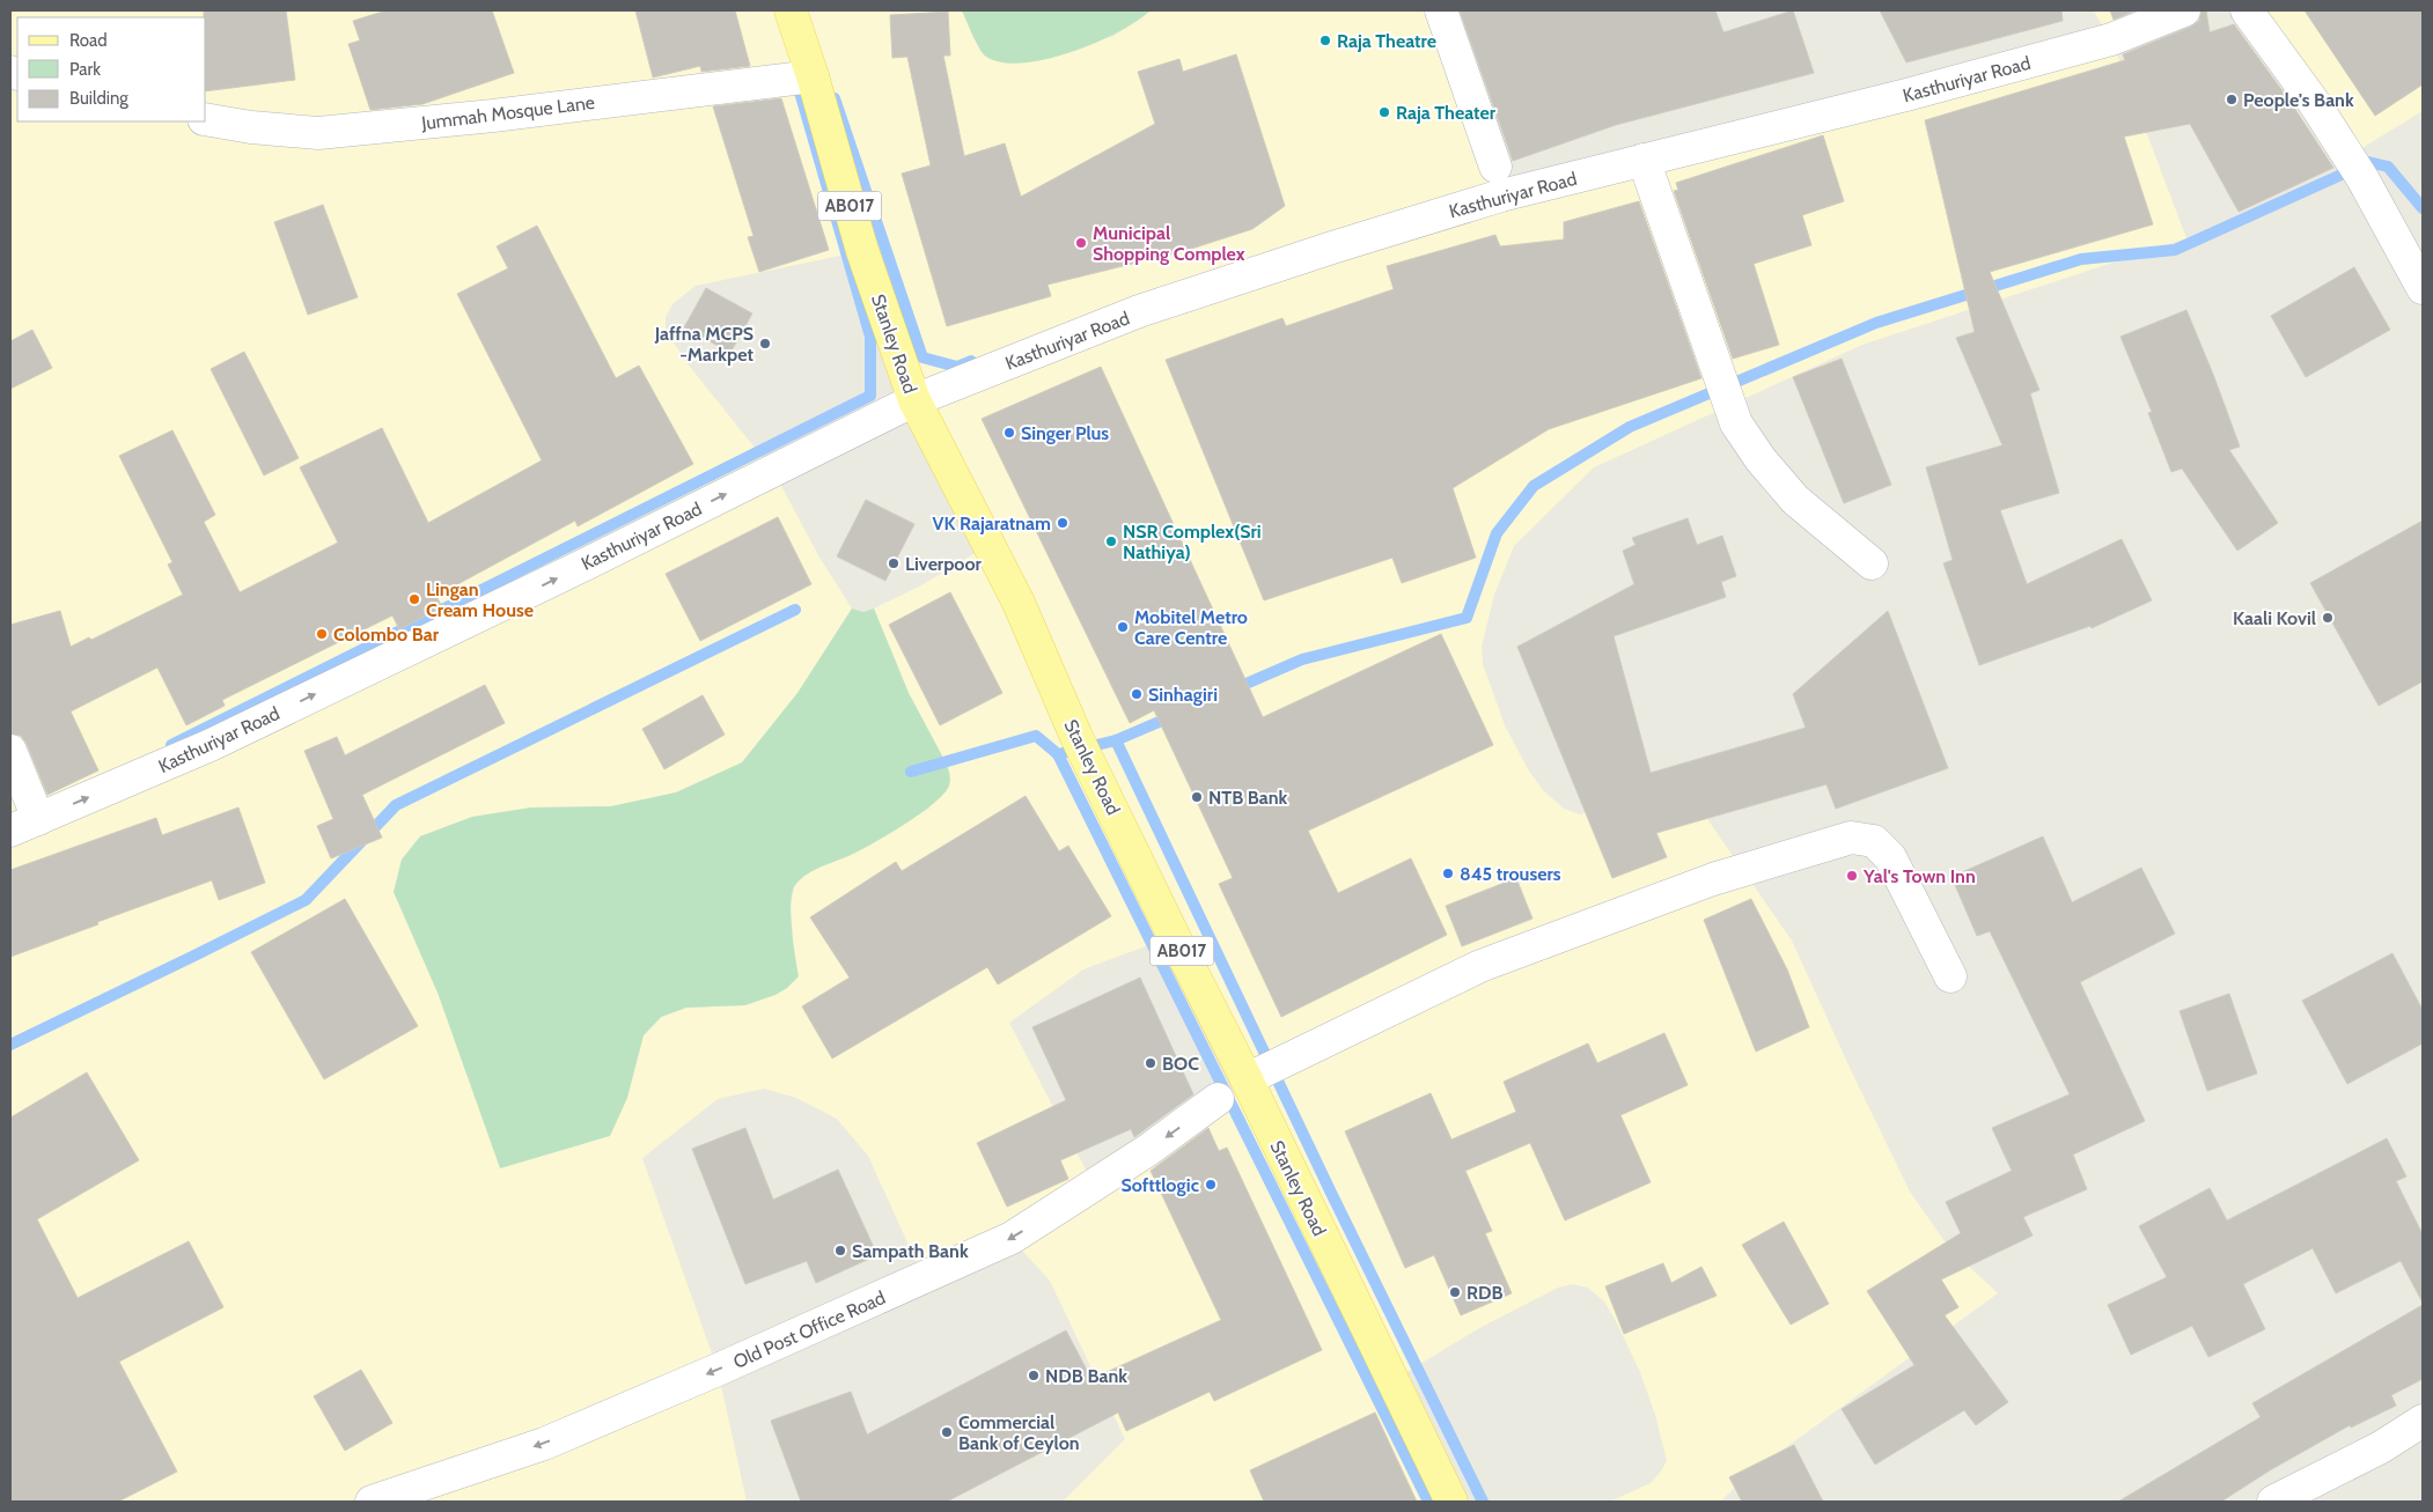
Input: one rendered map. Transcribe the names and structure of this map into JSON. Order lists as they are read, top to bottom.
{
  "streets": {
    "main road": ["AB017", "Stanley Road"],
    "street": ["Kasthuriyar Road", "Jummah Mosque Lane", "Old Post Office Road"]
  },
  "crossings": [
    ["Kasthuriyar Road", "Stanley Road"],
    ["Jummah Mosque Lane", "Stanley Road"]
  ],
  "one_way": ["Kasthuriyar Road", "Old Post Office Road"],
  "places": [
    "Raja Theatre",
    "People's Bank",
    "Raja Theater",
    "Municipal Shopping Complex",
    "Jaffna MCPS -Markpet",
    "Singer Plus",
    "VK Rajaratnam",
    "NSR Complex(Sri Nathiya)",
    "Liverpoor",
    "Lingan Cream House",
    "Kaali Kovil",
    "Mobitel Metro Care Centre",
    "Colombo Bar",
    "Sinhagiri",
    "NTB Bank",
    "845 trousers",
    "Yal's Town Inn",
    "BOC",
    "Softtlogic",
    "Sampath Bank",
    "RDB",
    "NDB Bank",
    "Commercial Bank of Ceylon"
  ],
  "legend": ["Road", "Park", "Building"]
}
